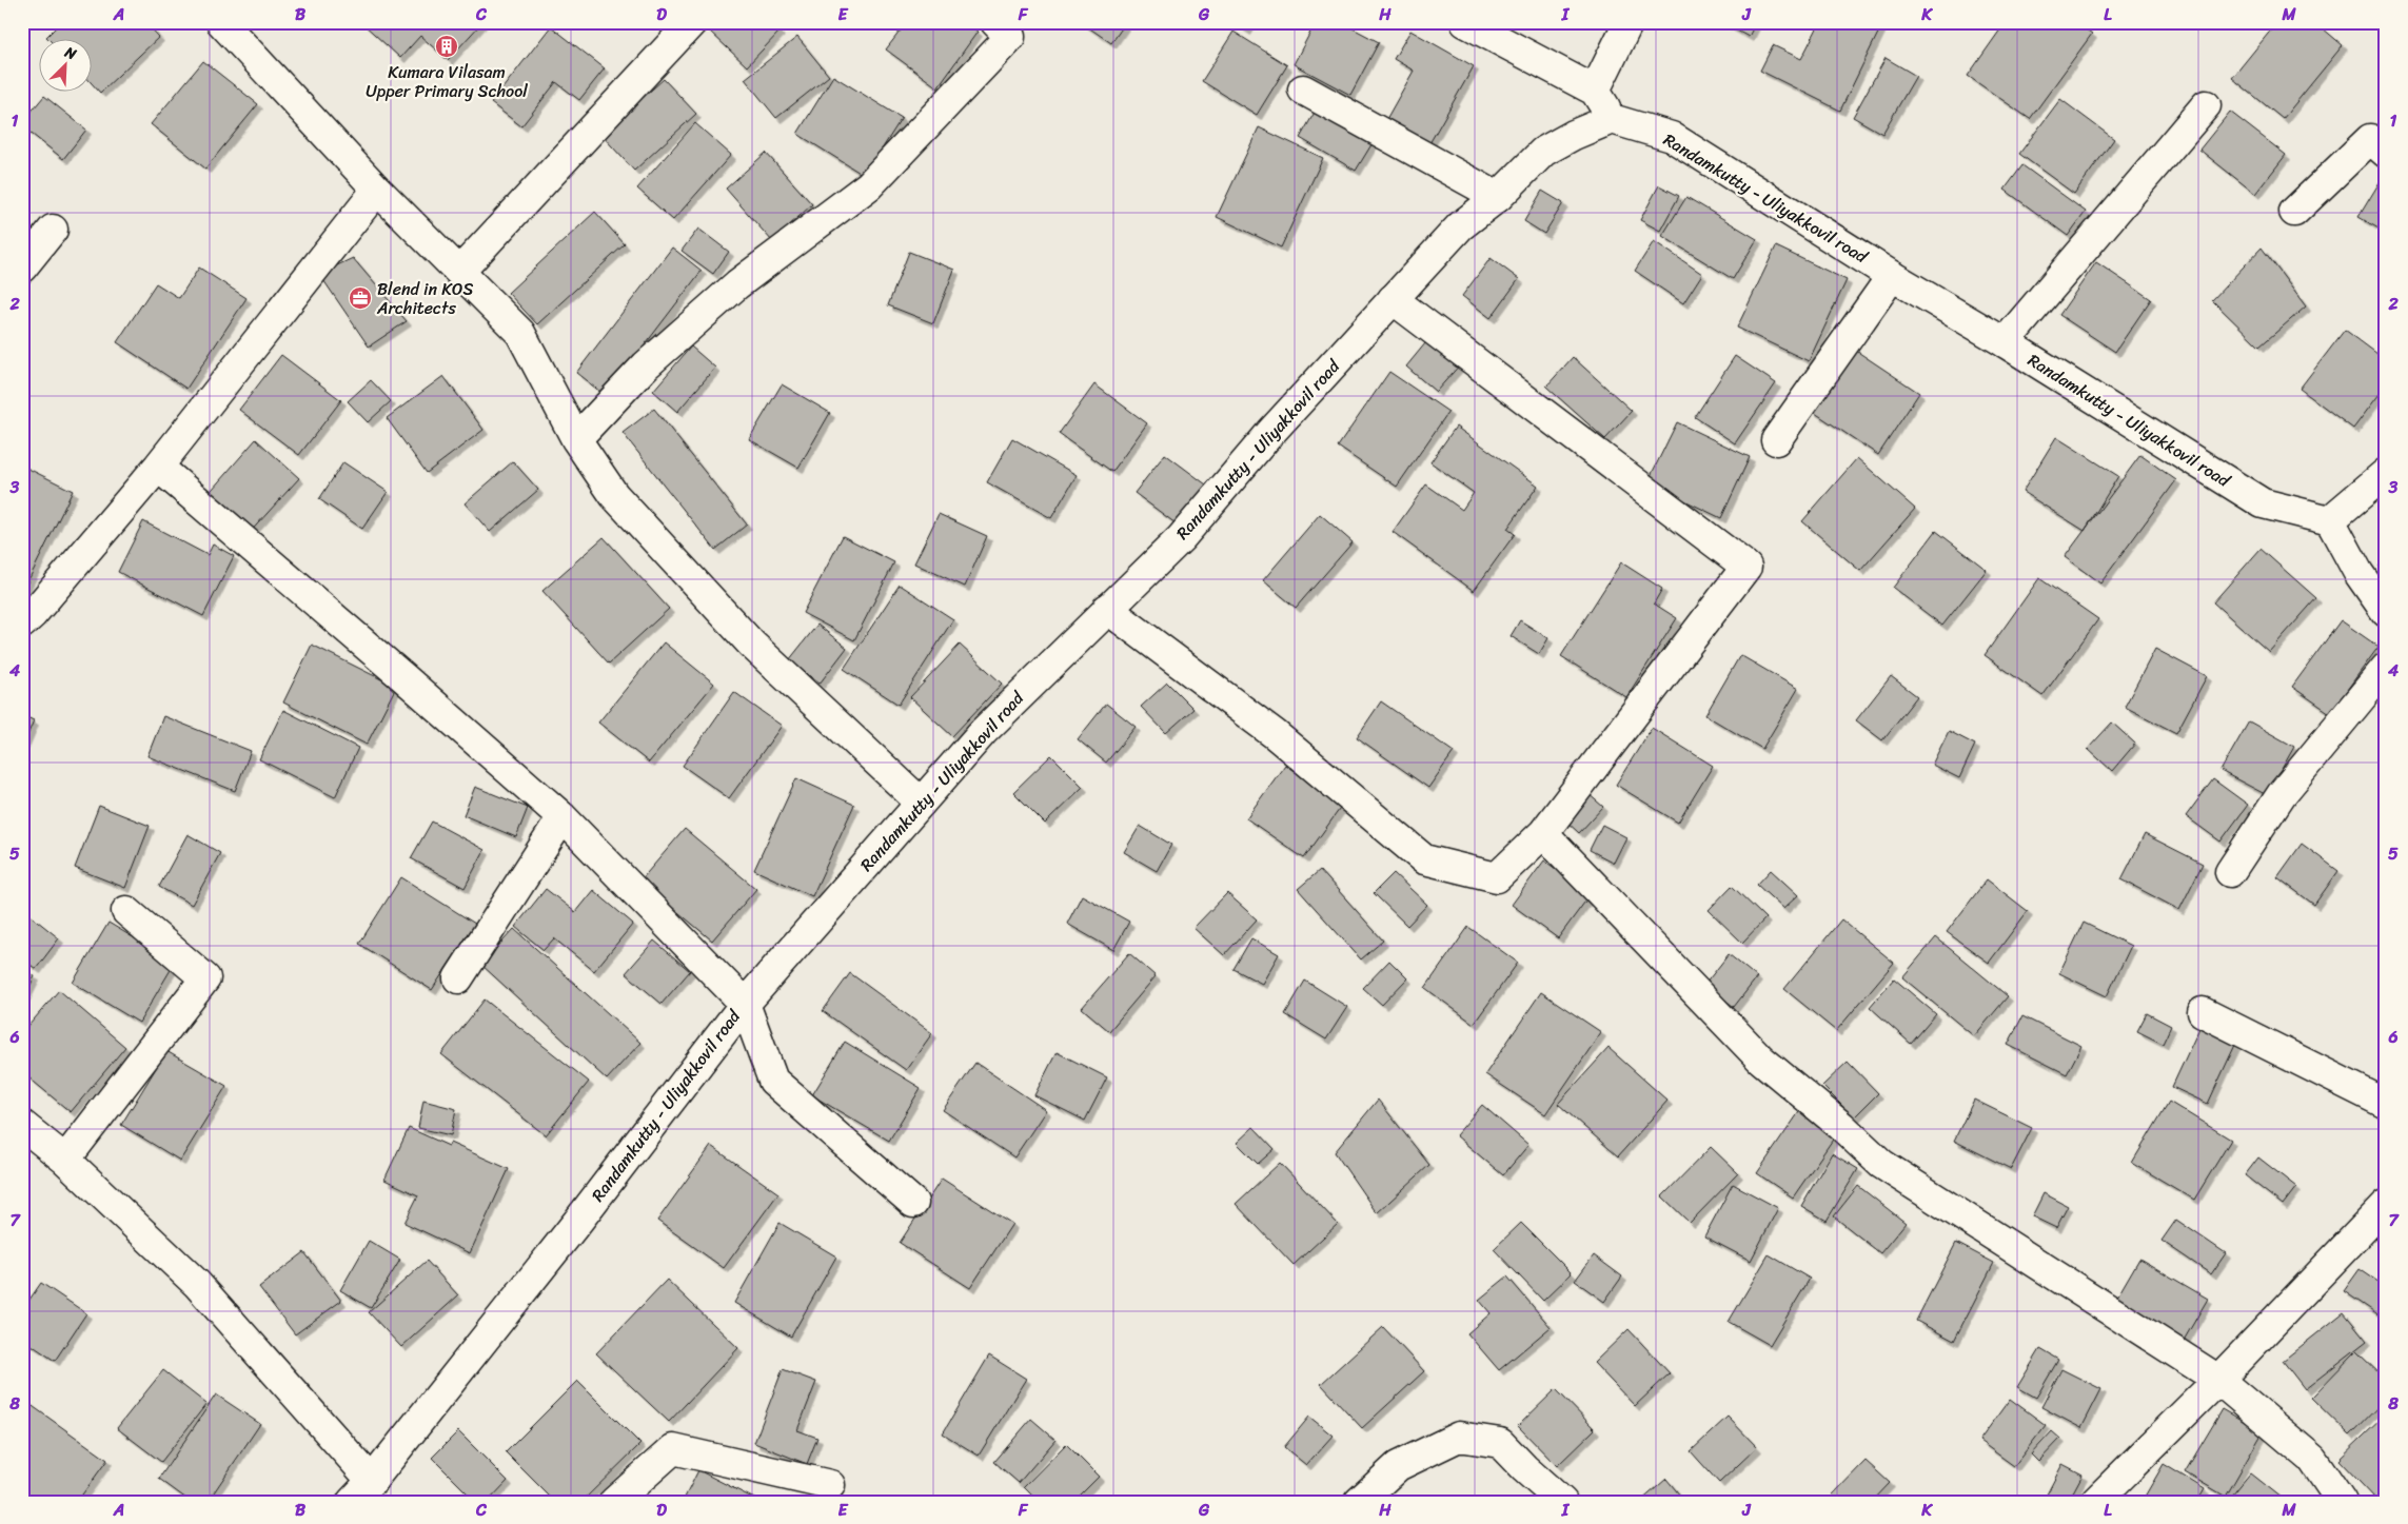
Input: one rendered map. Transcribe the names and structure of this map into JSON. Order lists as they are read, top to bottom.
{
  "streets": {
    "street": ["Randamkutty - Uliyakkovil road"]
  },
  "places": {
    "building": ["Kumara Vilasam Upper Primary School"],
    "office": ["Blend in KOS Architects"]
  },
  "north": "top right",
  "grid": {
    "columns": [
      "A",
      "B",
      "C",
      "D",
      "E",
      "F",
      "G",
      "H",
      "I",
      "J",
      "K",
      "L",
      "M"
    ],
    "rows": [
      "1",
      "2",
      "3",
      "4",
      "5",
      "6",
      "7",
      "8"
    ]
  }
}
